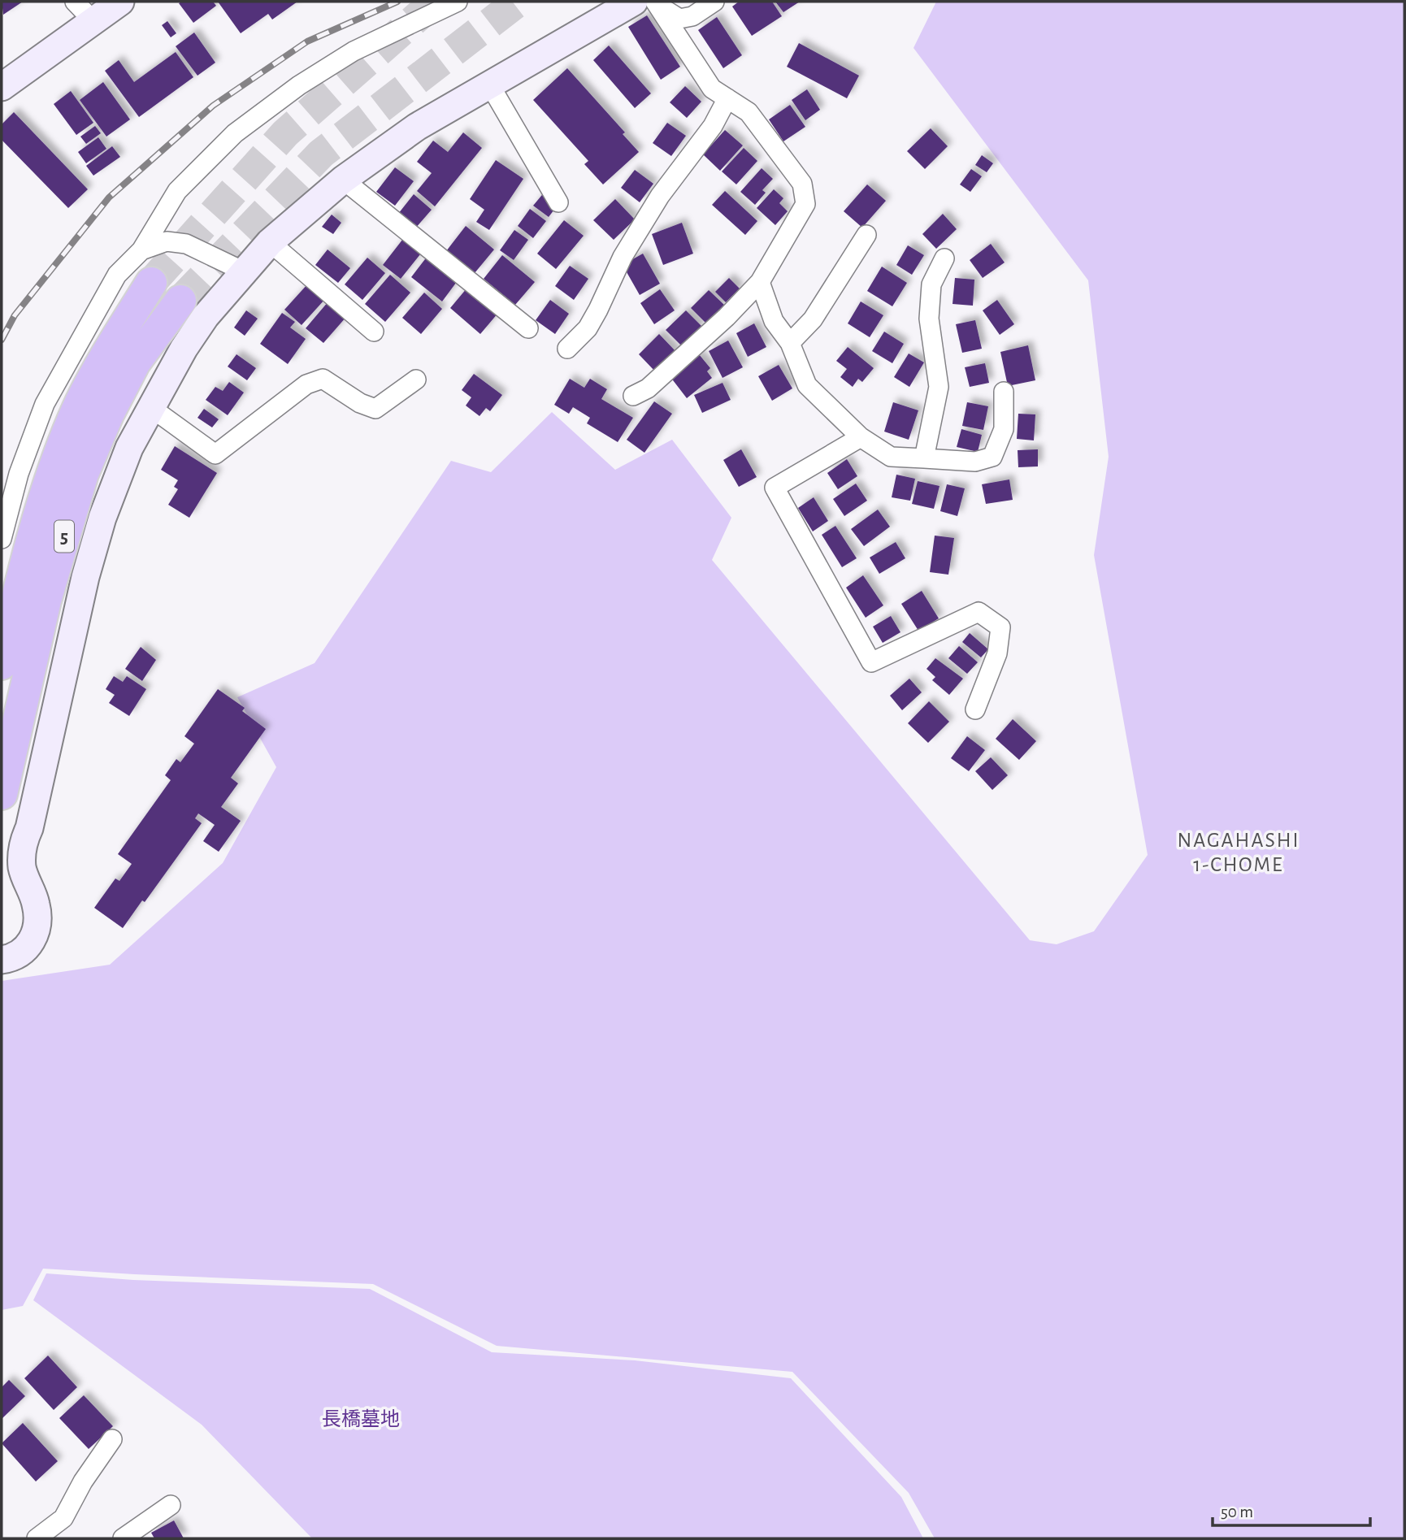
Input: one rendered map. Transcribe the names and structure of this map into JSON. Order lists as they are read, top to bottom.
{
  "streets": {
    "highway": ["5"]
  },
  "districts": ["NAGAHASHI 1-CHOME"],
  "parks": ["長橋墓地"],
  "scale_bar": "50 m"
}
